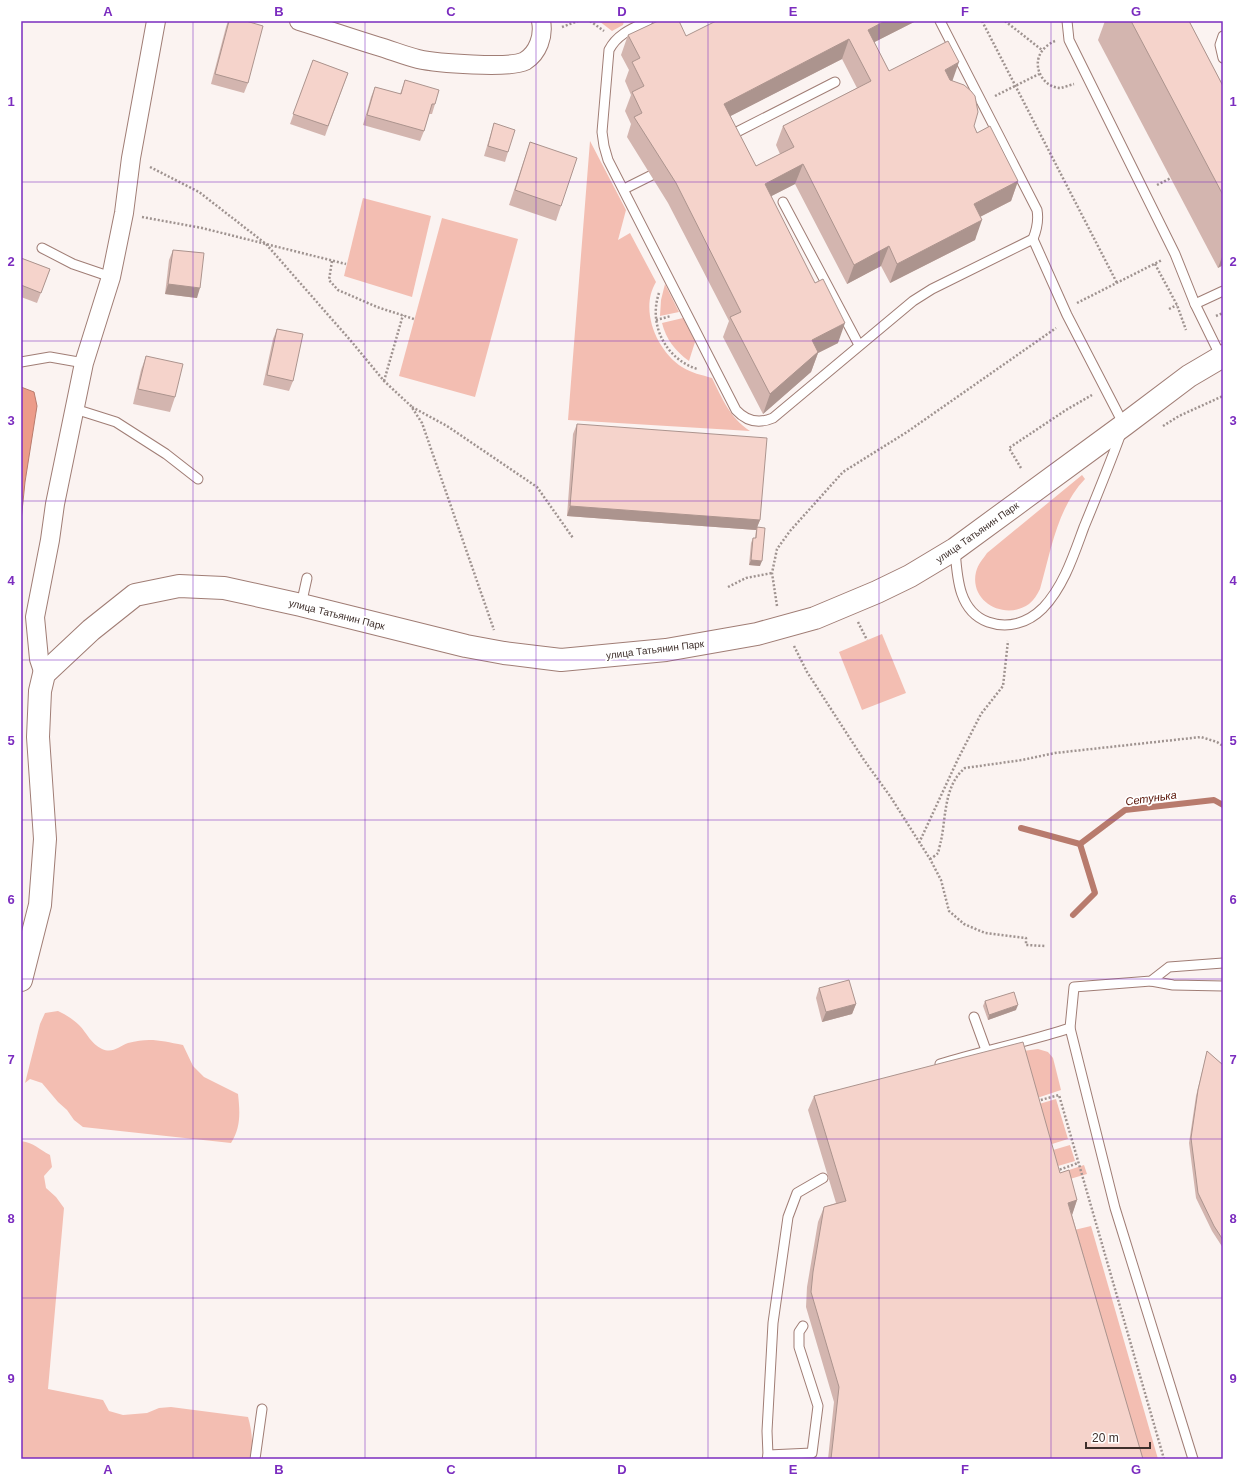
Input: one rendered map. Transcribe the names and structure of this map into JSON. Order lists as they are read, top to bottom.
{
  "streets": {
    "street": ["улица Татьянин Парк"]
  },
  "water": ["Сетунька"],
  "scale_bar": "20 m",
  "grid": {
    "columns": [
      "A",
      "B",
      "C",
      "D",
      "E",
      "F",
      "G"
    ],
    "rows": [
      "1",
      "2",
      "3",
      "4",
      "5",
      "6",
      "7",
      "8",
      "9"
    ]
  }
}
